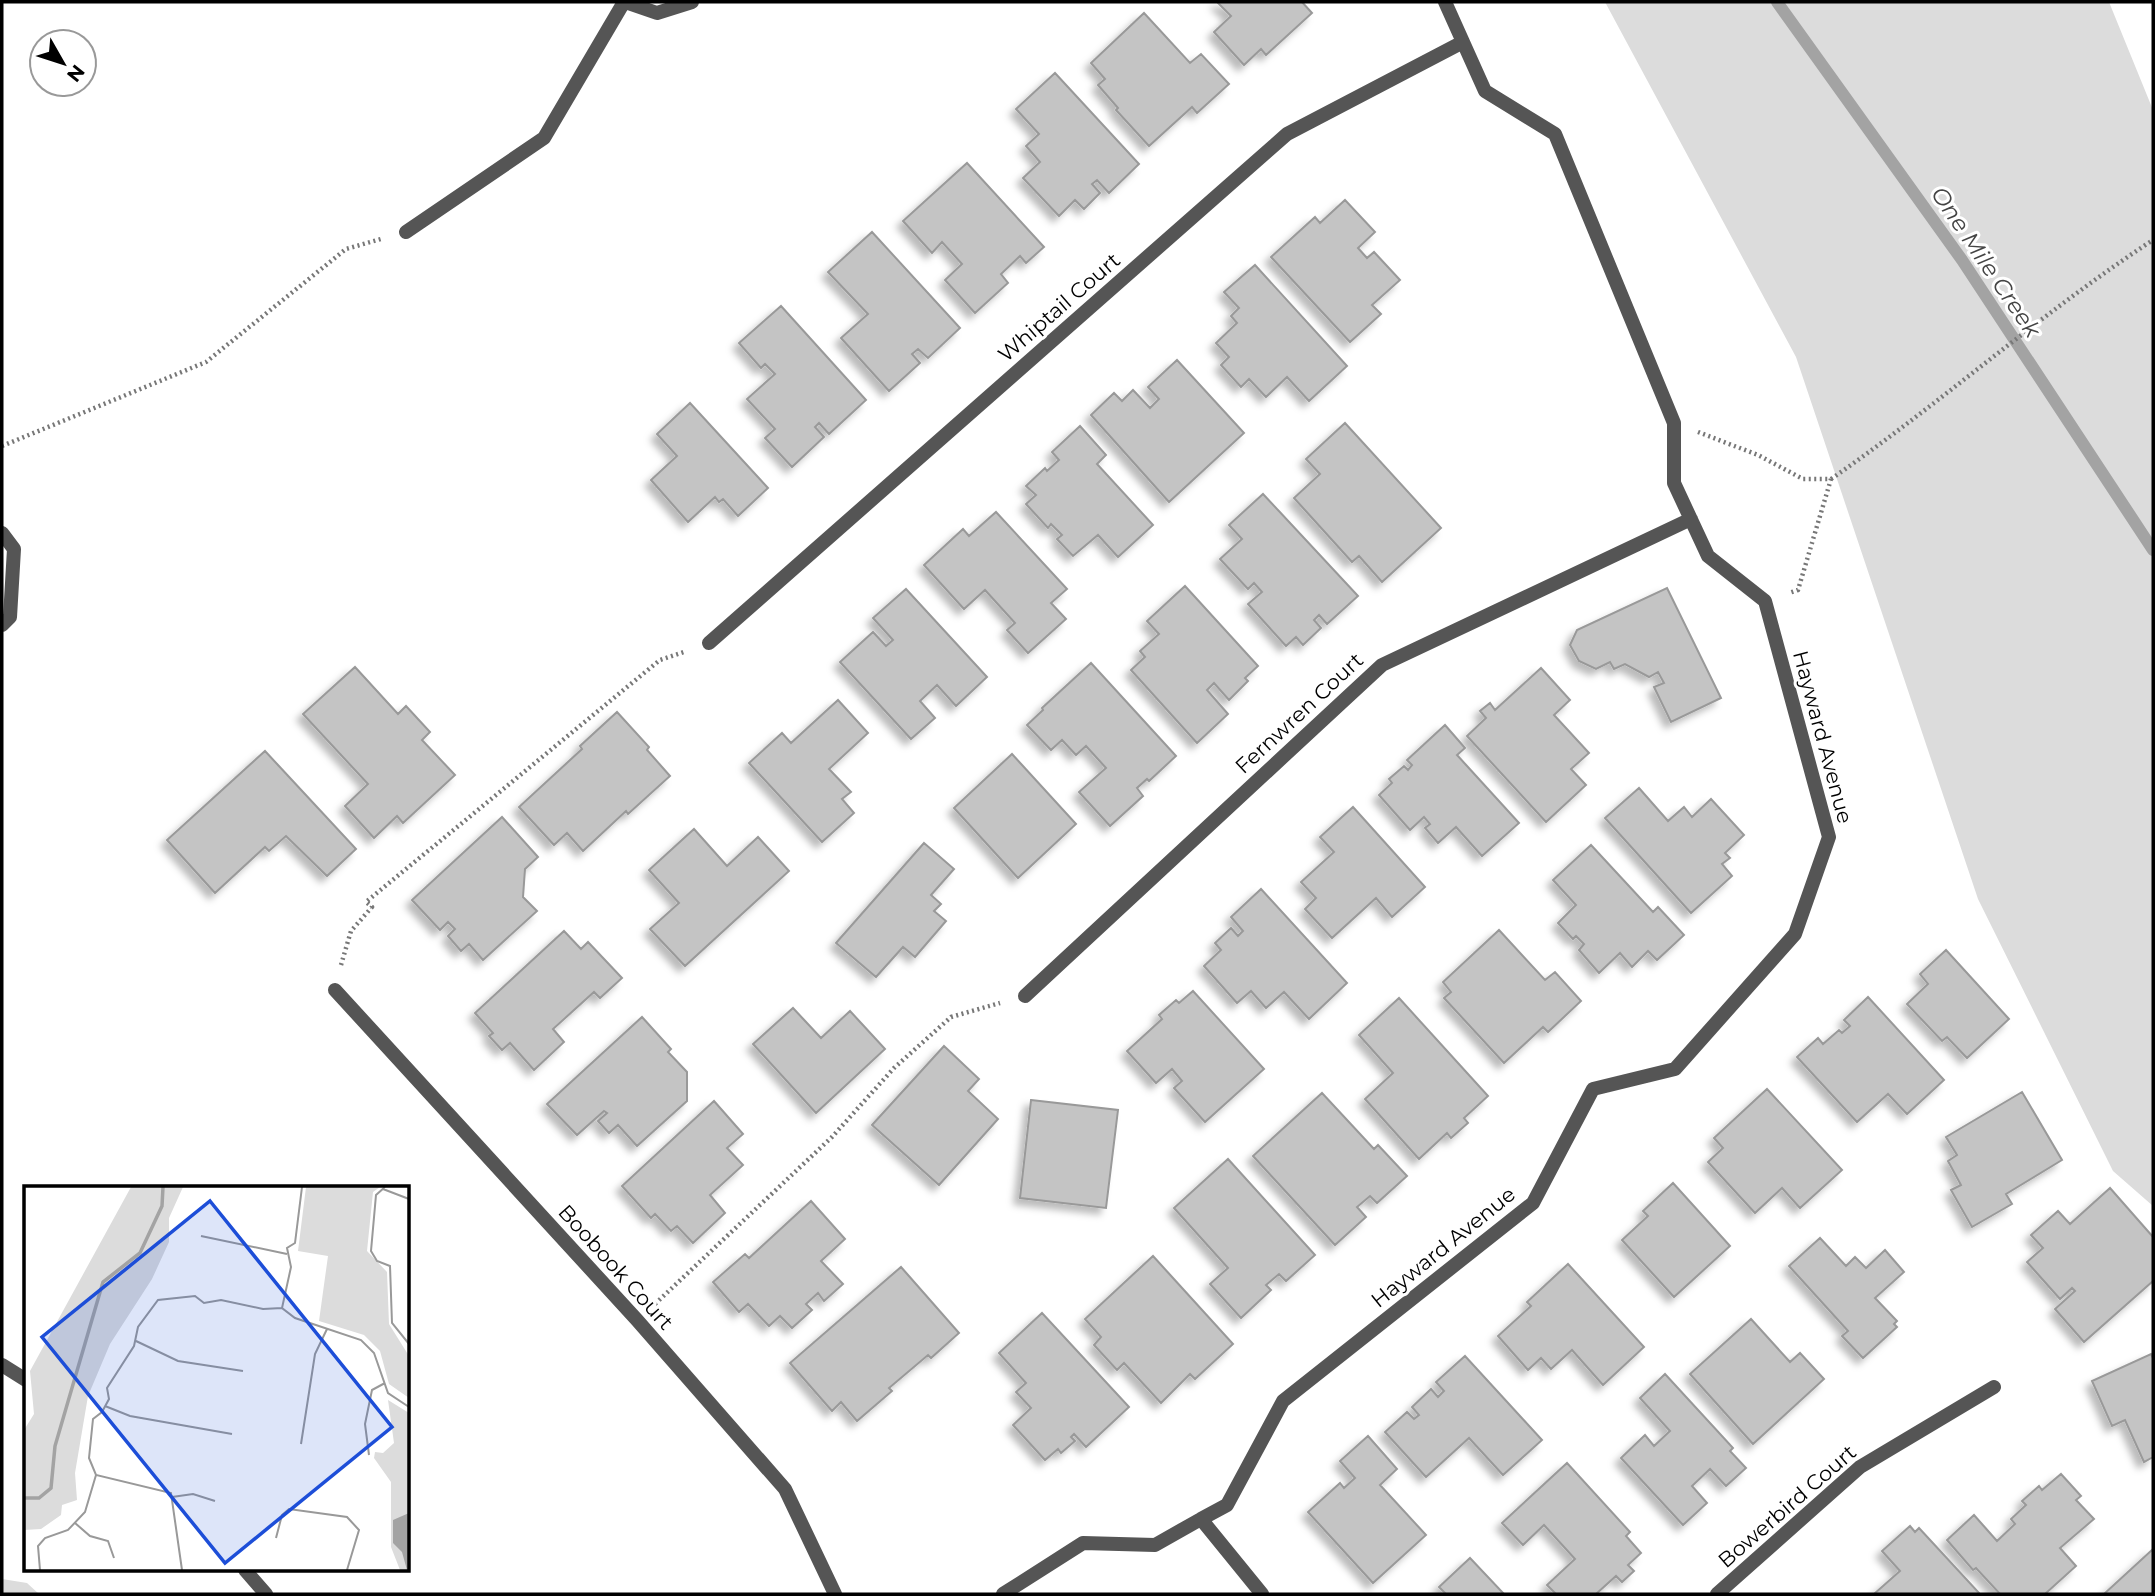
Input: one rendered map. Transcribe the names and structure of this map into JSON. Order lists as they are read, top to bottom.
{
  "streets": {
    "street": [
      "Whiptail Court",
      "Fernwren Court",
      "Hayward Avenue",
      "Boobook Court",
      "Bowerbird Court"
    ]
  },
  "water": ["One Mile Creek"],
  "north": "bottom right"
}
